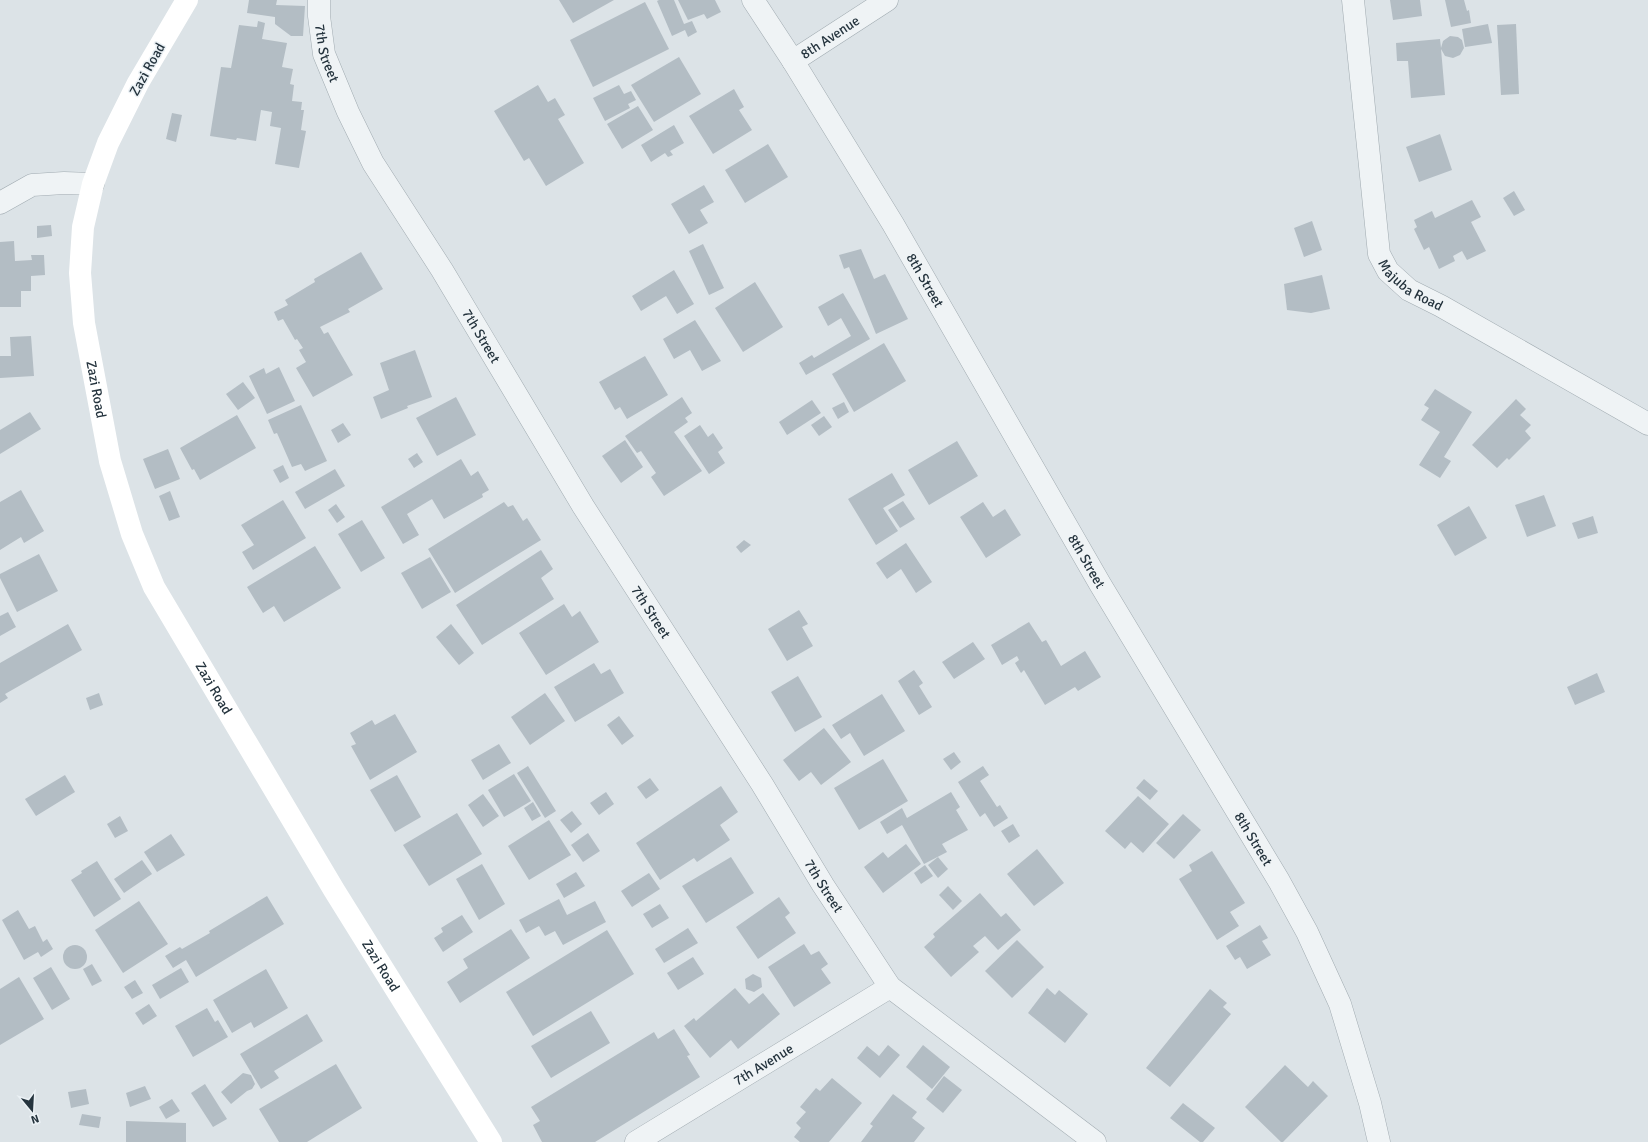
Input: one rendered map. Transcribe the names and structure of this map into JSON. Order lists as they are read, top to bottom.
{
  "streets": {
    "street": [
      "8th Avenue",
      "7th Street",
      "Zazi Road",
      "8th Street",
      "Majuba Road",
      "7th Avenue"
    ]
  },
  "crossings": [
    ["8th Avenue", "8th Street"],
    ["7th Street", "7th Avenue"]
  ],
  "north": "bottom"
}
